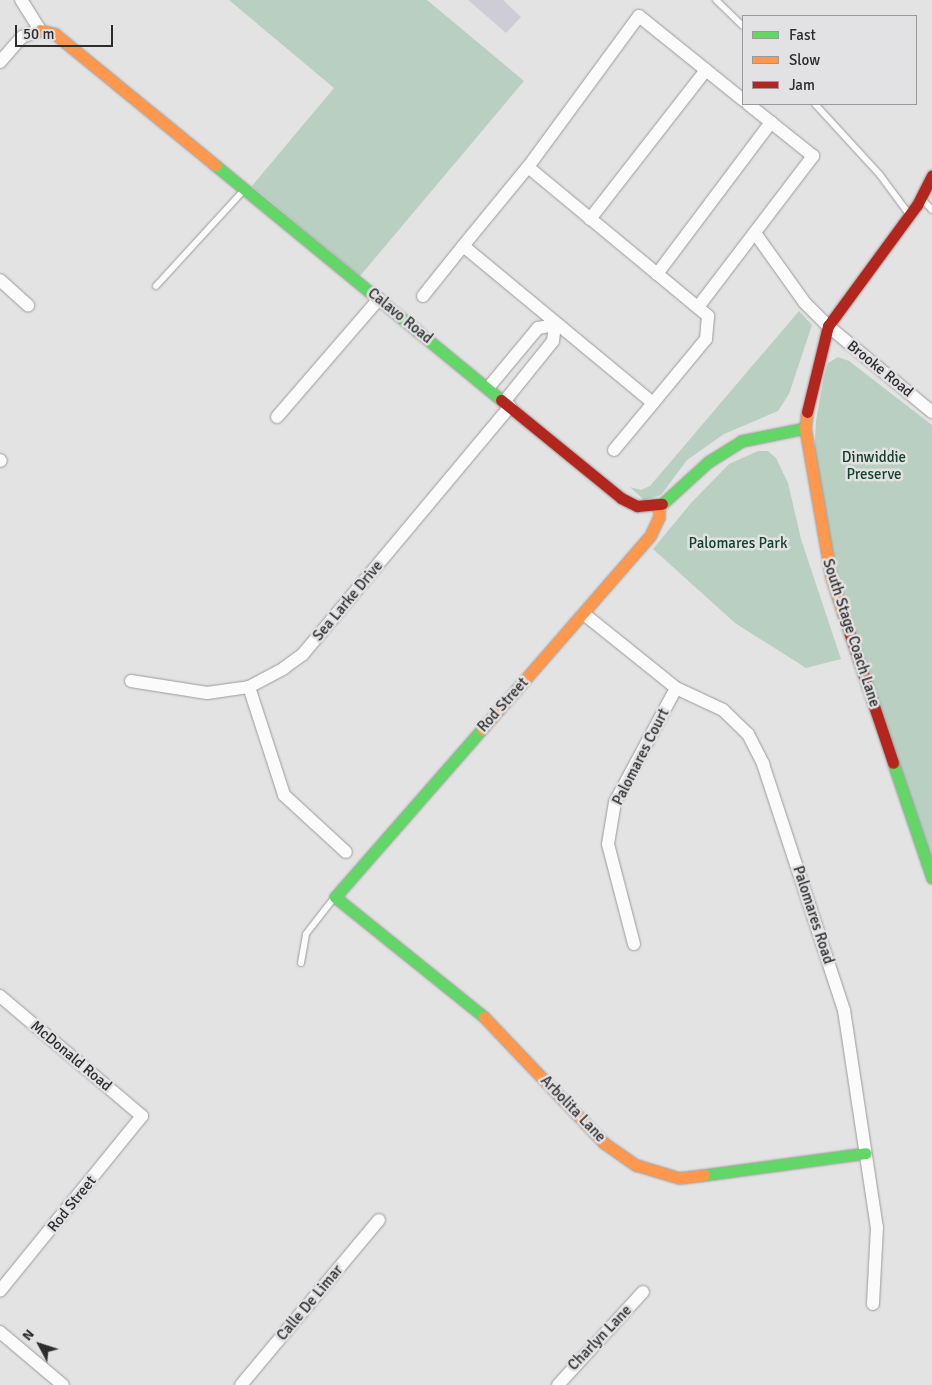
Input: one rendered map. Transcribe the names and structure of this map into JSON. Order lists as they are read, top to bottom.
{
  "streets": {
    "street": [
      "Calavo Road",
      "Brooke Road",
      "Sea Larke Drive",
      "South Stage Coach Lane",
      "Rod Street",
      "Palomares Court",
      "Palomares Road",
      "McDonald Road",
      "Arbolita Lane",
      "Calle De Limar",
      "Charlyn Lane"
    ]
  },
  "crossings": [
    ["Calavo Road", "Sea Larke Drive"],
    ["Calavo Road", "Rod Street"],
    ["Brooke Road", "South Stage Coach Lane"],
    ["Rod Street", "Palomares Road"],
    ["Rod Street", "McDonald Road"],
    ["Rod Street", "Arbolita Lane"],
    ["Palomares Court", "Palomares Road"],
    ["Palomares Road", "Arbolita Lane"]
  ],
  "parks": ["Dinwiddie Preserve", "Palomares Park"],
  "legend": ["Fast", "Slow", "Jam"],
  "scale_bar": "50 m",
  "north": "top left"
}
